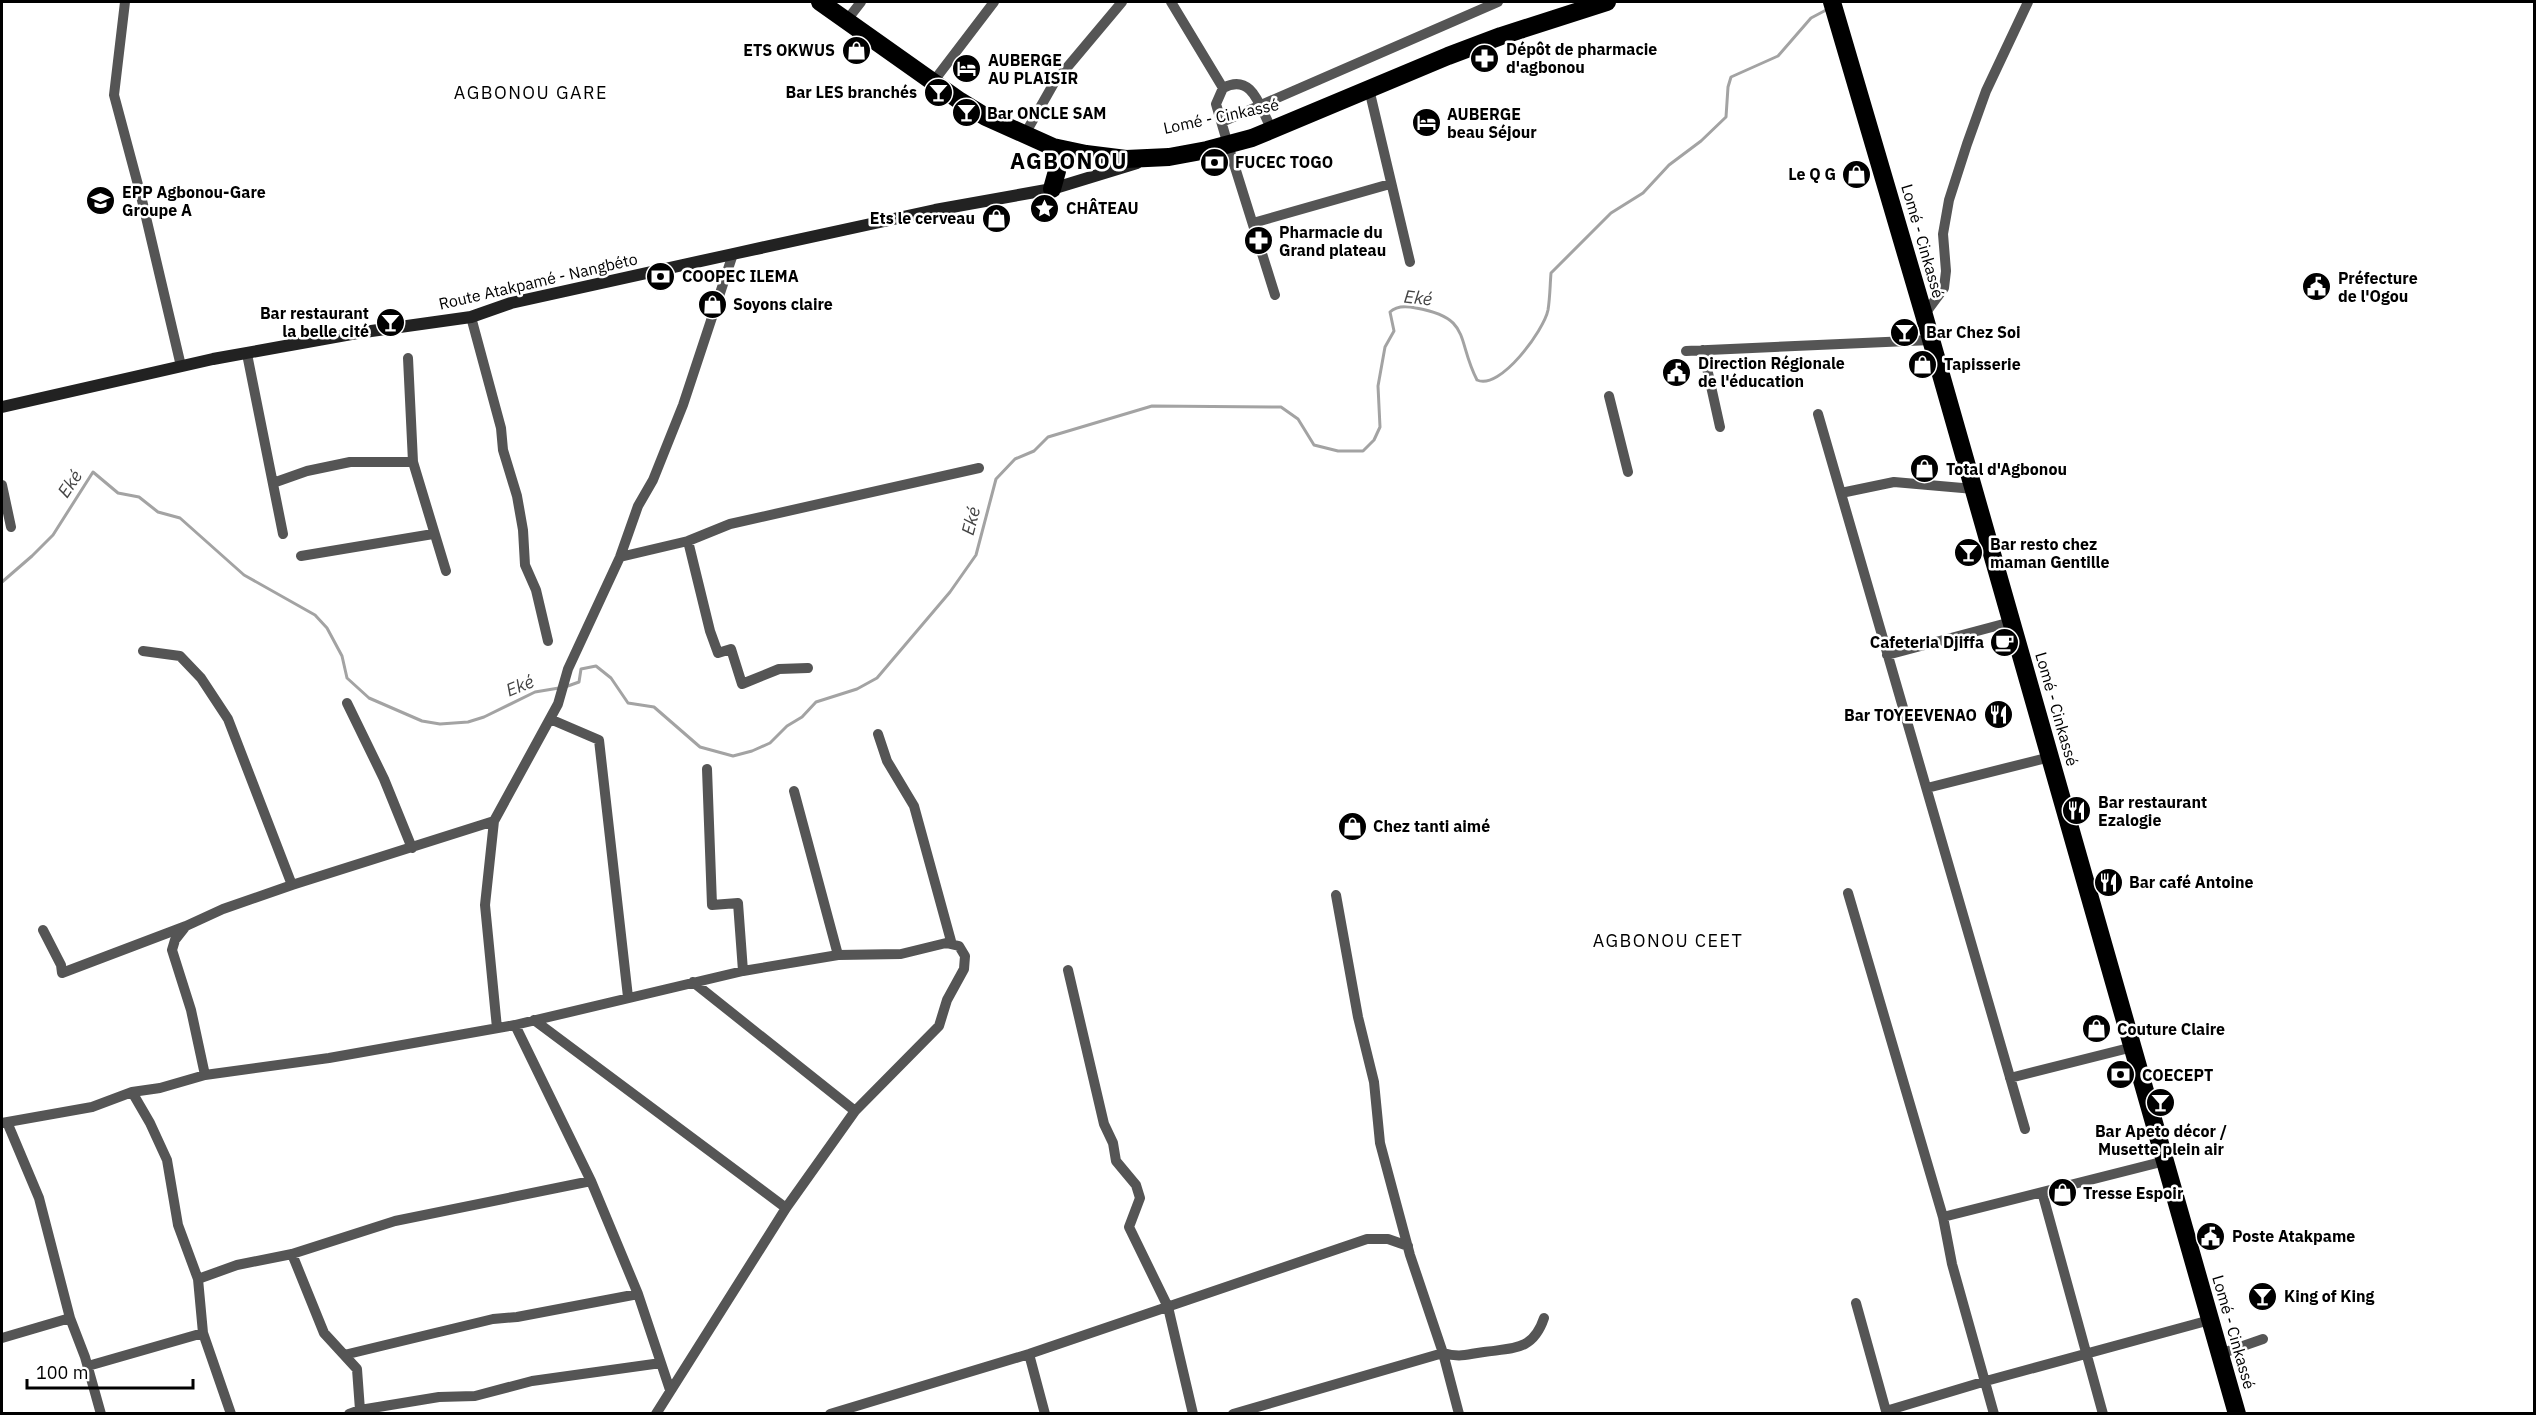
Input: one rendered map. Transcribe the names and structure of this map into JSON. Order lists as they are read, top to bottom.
{
  "streets": {
    "highway": ["Lomé - Cinkassé"],
    "main road": ["Route Atakpamé - Nangbéto"]
  },
  "crossings": [
    ["Lomé - Cinkassé", "Route Atakpamé - Nangbéto"]
  ],
  "districts": ["AGBONOU GARE", "AGBONOU", "AGBONOU CEET"],
  "water": ["Eké"],
  "places": {
    "shop": [
      "ETS OKWUS",
      "Le Q G",
      "Ets le cerveau",
      "Soyons claire",
      "Tapisserie",
      "Total d'Agbonou",
      "Chez tanti aimé",
      "Couture Claire",
      "Tresse Espoir"
    ],
    "pharmacy": ["Dépôt de pharmacie d'agbonou", "Pharmacie du Grand plateau"],
    "hotel": ["AUBERGE AU PLAISIR", "AUBERGE beau Séjour"],
    "bar": [
      "Bar LES branchés",
      "Bar ONCLE SAM",
      "Bar restaurant la belle cité",
      "Bar Chez Soi",
      "Bar resto chez maman Gentille",
      "Bar Apeto décor / Musette plein air",
      "King of King"
    ],
    "bank": ["FUCEC TOGO", "COOPEC ILEMA", "COECEPT"],
    "school or university": ["EPP Agbonou-Gare Groupe A"],
    "place": ["CHÂTEAU"],
    "public building": ["Préfecture de l'Ogou", "Direction Régionale de l'éducation", "Poste Atakpame"],
    "cafe": ["Cafeteria Djiffa"],
    "restaurant": ["Bar TOYEEVENAO", "Bar restaurant Ezalogie", "Bar café Antoine"]
  },
  "scale_bar": "100 m"
}
